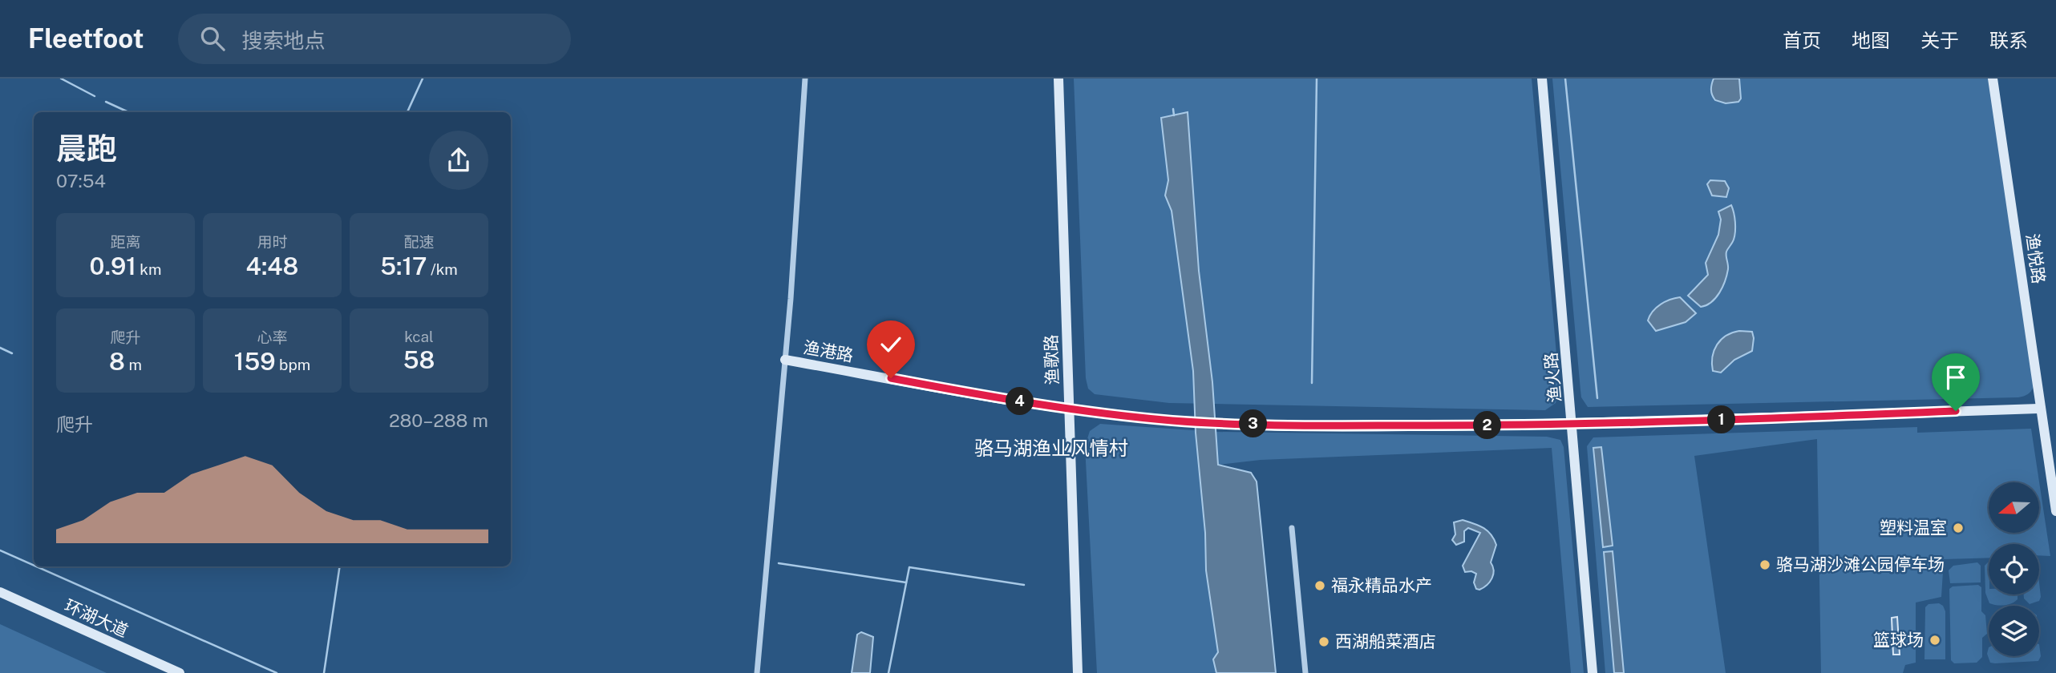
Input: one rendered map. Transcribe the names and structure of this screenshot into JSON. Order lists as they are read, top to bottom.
{
  "streets": {
    "street": [
      "渔悦路",
      "渔港路",
      "渔歌路",
      "渔火路",
      "环湖大道"
    ]
  },
  "crossings": [
    ["渔悦路", "渔港路"],
    ["渔港路", "渔歌路"],
    ["渔港路", "渔火路"]
  ],
  "districts": ["骆马湖渔业风情村"],
  "places": [
    "塑料温室",
    "骆马湖沙滩公园停车场",
    "福永精品水产",
    "篮球场",
    "西湖船菜酒店"
  ],
  "north": "left",
  "page": {
    "header": "Fleetfoot",
    "search": "搜索地点",
    "nav": [
      "首页",
      "地图",
      "关于",
      "联系"
    ],
    "heading": ["晨跑", "07:54"],
    "stats": [
      ["距离", "0.91 km"],
      ["用时", "4:48"],
      ["配速", "5:17 /km"],
      ["爬升", "8 m"],
      ["心率", "159 bpm"],
      ["kcal", "58"]
    ],
    "pins": [
      "4",
      "1",
      "3",
      "2"
    ],
    "chart": ["爬升", "280–288 m"]
  }
}
